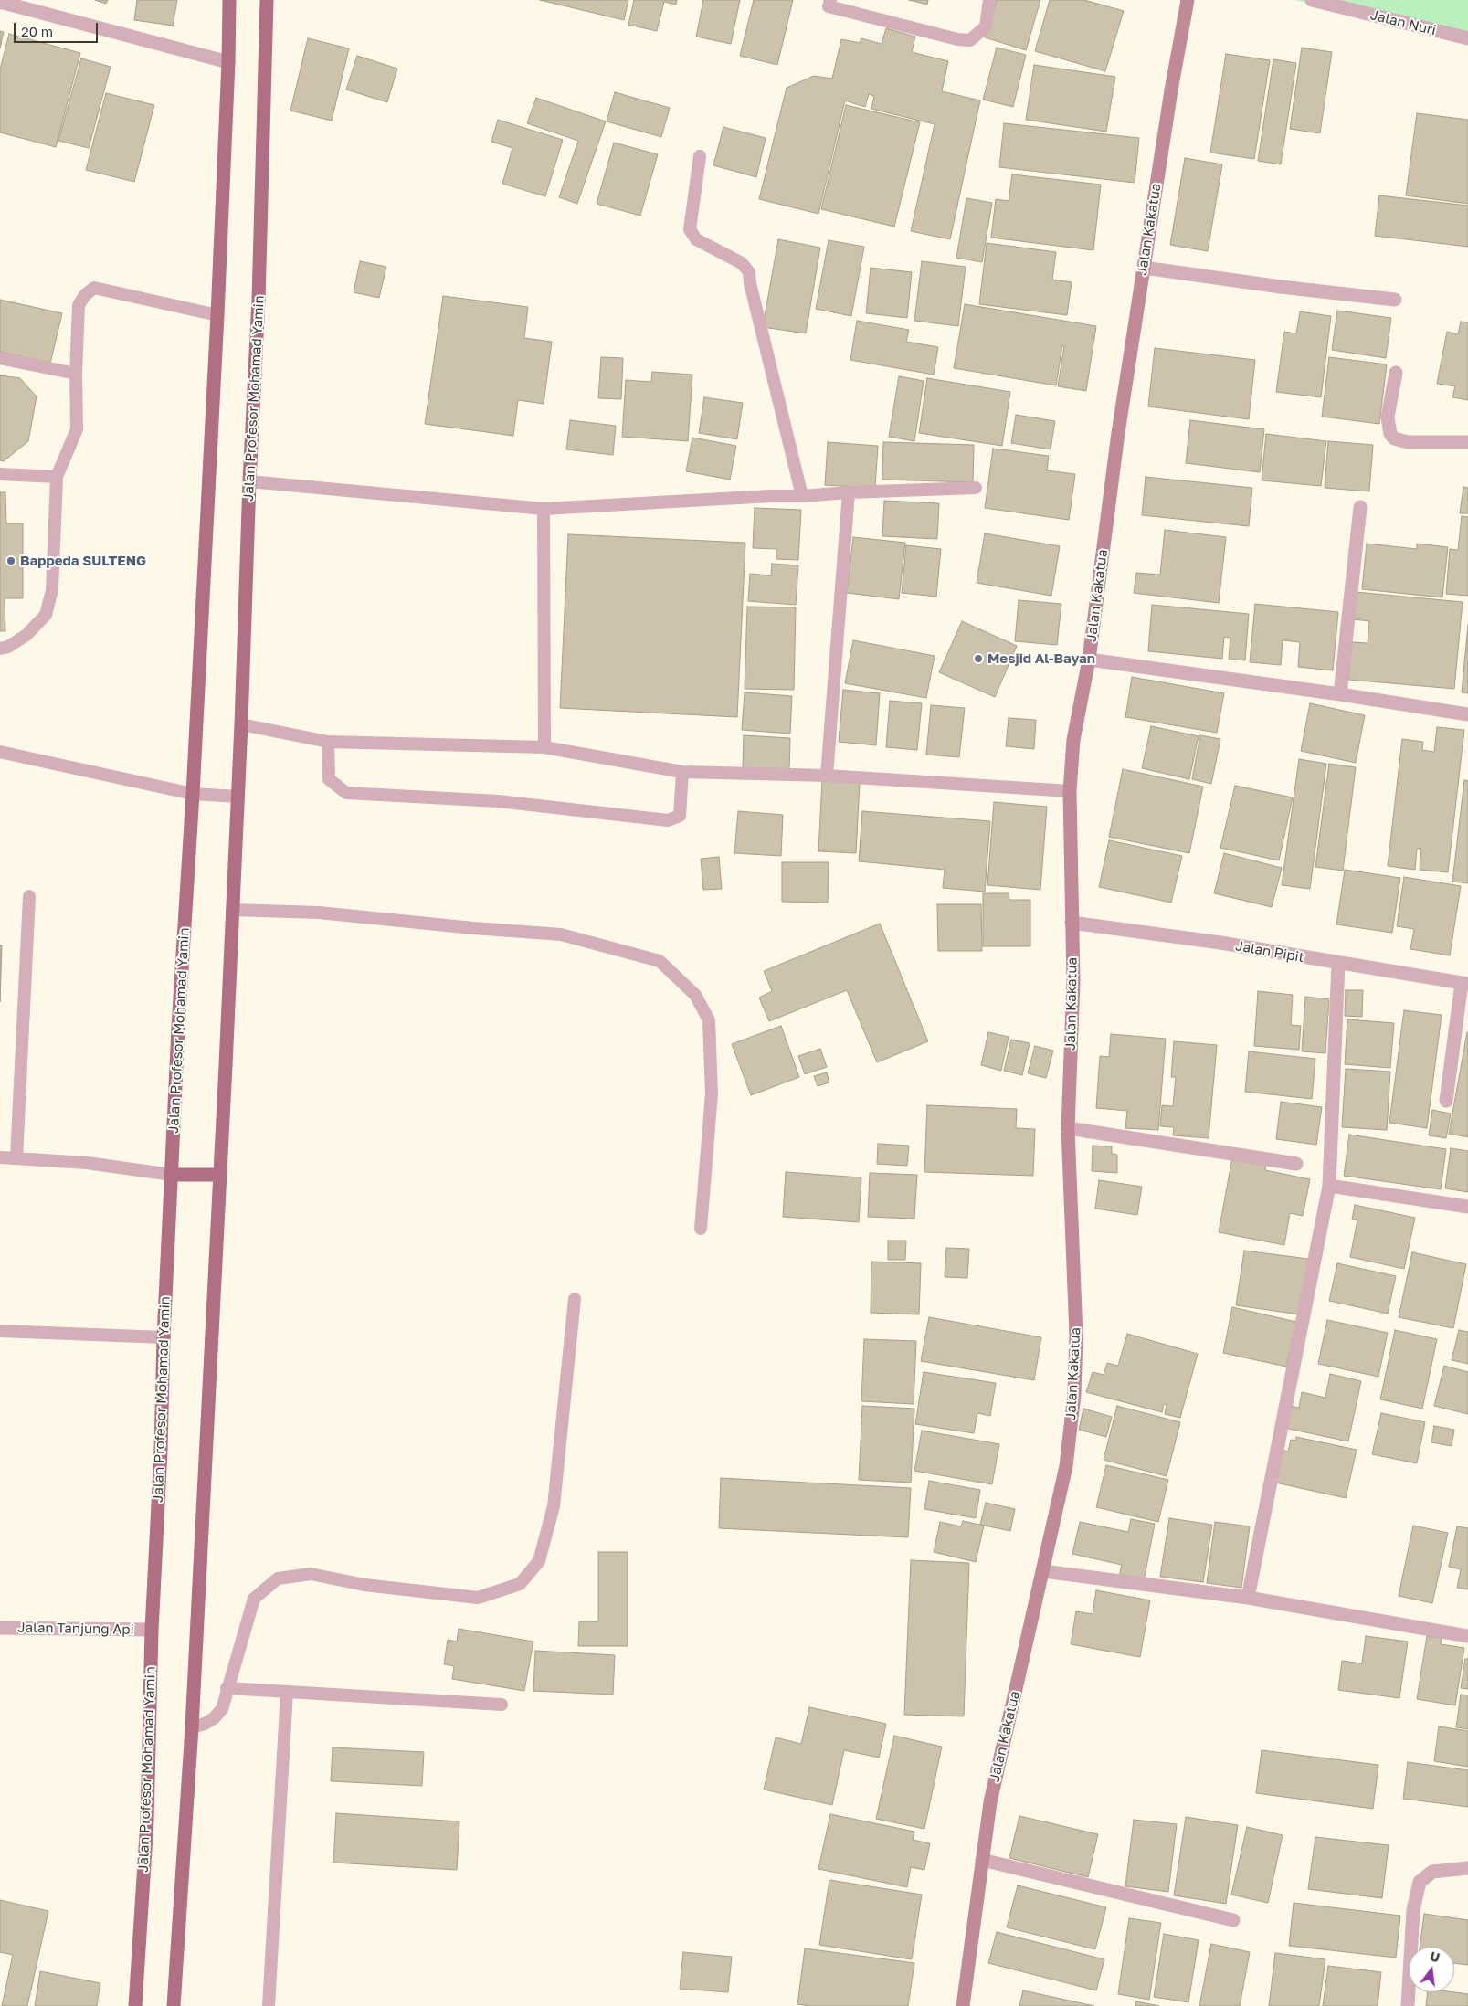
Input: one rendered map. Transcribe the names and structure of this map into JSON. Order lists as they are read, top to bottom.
{
  "streets": {
    "main road": ["Jalan Profesor Mohamad Yamin"],
    "street": [
      "Jalan Nuri",
      "Jalan Kakatua",
      "Jalan Pipit",
      "Jalan Tanjung Api"
    ]
  },
  "crossings": [
    ["Jalan Kakatua", "Jalan Pipit"],
    ["Jalan Profesor Mohamad Yamin", "Jalan Tanjung Api"]
  ],
  "places": ["Bappeda SULTENG", "Mesjid Al-Bayan"],
  "scale_bar": "20 m",
  "north": "top"
}
